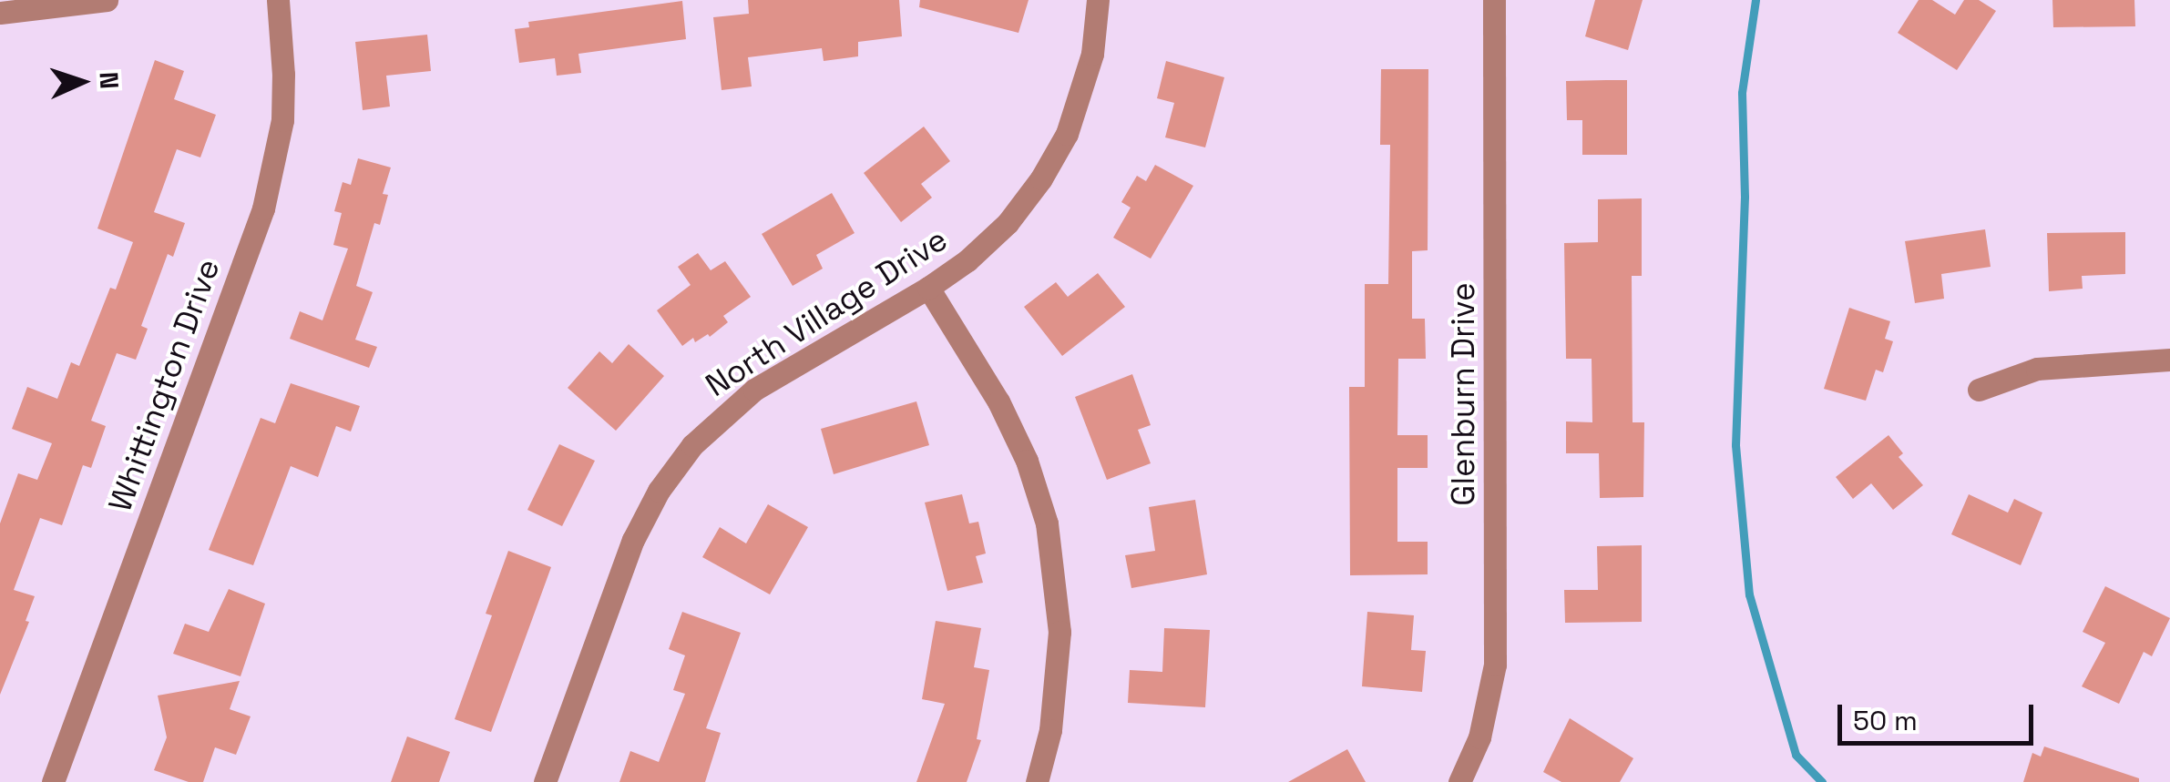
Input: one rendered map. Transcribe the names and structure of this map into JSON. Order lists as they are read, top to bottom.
{
  "streets": {
    "street": ["North Village Drive", "Whittington Drive", "Glenburn Drive"]
  },
  "scale_bar": "50 m",
  "north": "right"
}
